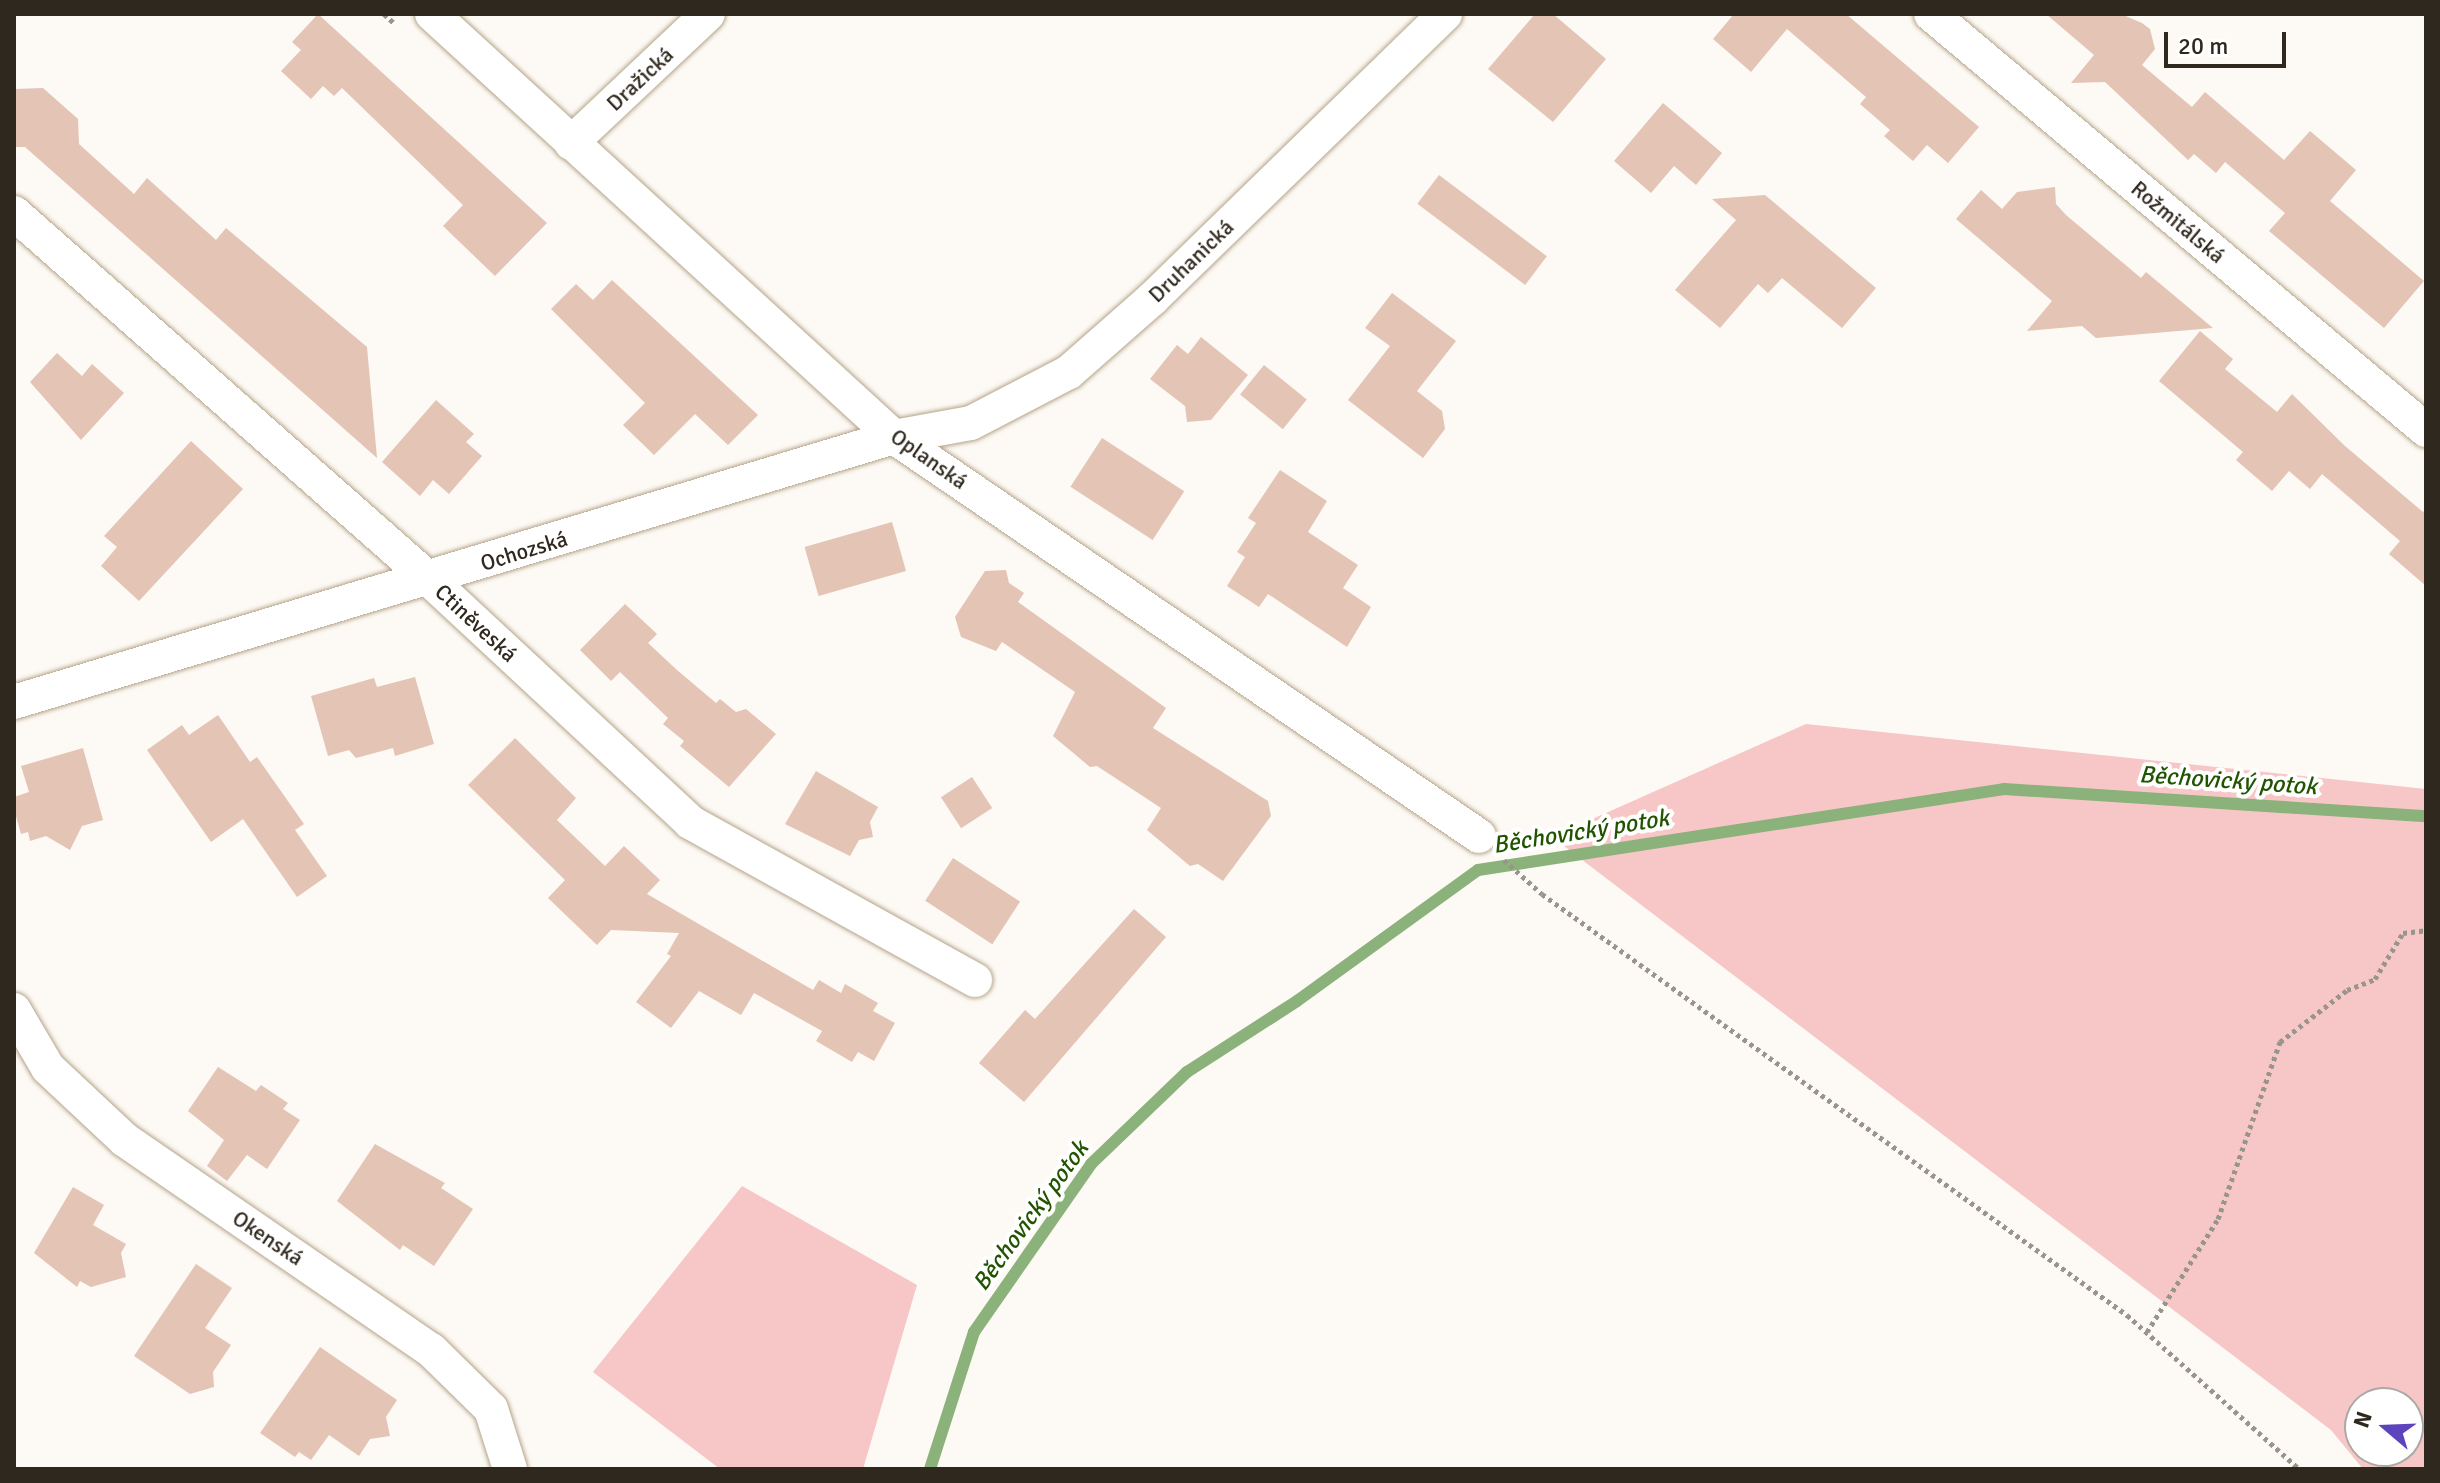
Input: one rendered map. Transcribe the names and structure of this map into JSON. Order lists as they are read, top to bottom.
{
  "streets": {
    "street": [
      "Dražická",
      "Rožmitálská",
      "Druhanická",
      "Oplanská",
      "Ochozská",
      "Ctiněveská",
      "Okenská"
    ]
  },
  "crossings": [
    ["Dražická", "Oplanská"],
    ["Druhanická", "Oplanská"],
    ["Druhanická", "Ochozská"],
    ["Oplanská", "Ochozská"],
    ["Ochozská", "Ctiněveská"]
  ],
  "water": ["Běchovický potok"],
  "scale_bar": "20 m",
  "north": "left"
}
